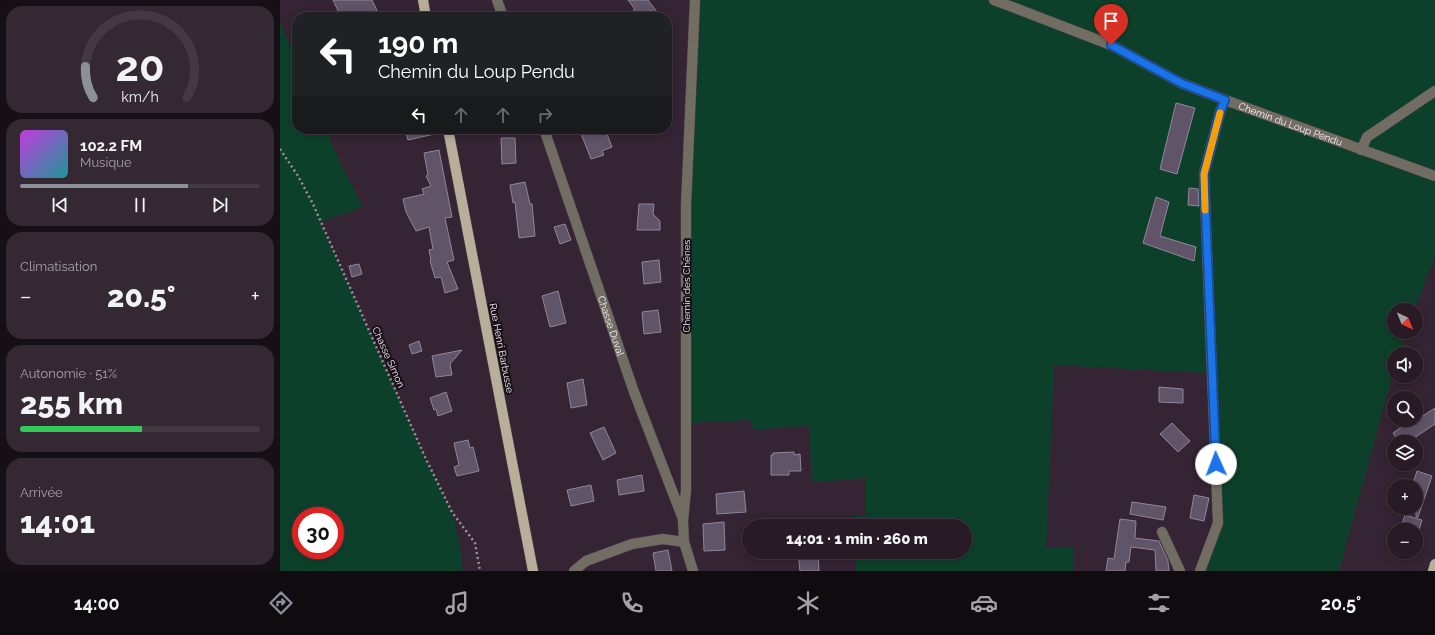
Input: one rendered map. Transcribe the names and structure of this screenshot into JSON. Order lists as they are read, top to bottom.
{
  "streets": {
    "main road": ["Rue Henri Barbusse"],
    "street": ["Chemin du Loup Pendu", "Chemin des Chênes", "Chasse Duval"],
    "path": ["Chasse Simon"]
  },
  "crossings": [
    ["Chemin des Chênes", "Chasse Duval"]
  ],
  "north": "bottom right",
  "page": {
    "turn": ["190 m", "Chemin du Loup Pendu"],
    "song": ["102.2 FM", "Musique"],
    "tile": [
      "Climatisation",
      ["Autonomie · 51%", "255 km"],
      ["Arrivée", "14:01"]
    ],
    "heat": ["−", "20.5°", "+"],
    "map_buttons": ["+", "−"],
    "limit": "30",
    "trip": "14:01 · 1 min · 260 m",
    "tabs": ["14:00", "20.5°"],
    "gauge": ["20", "km/h"]
  }
}
